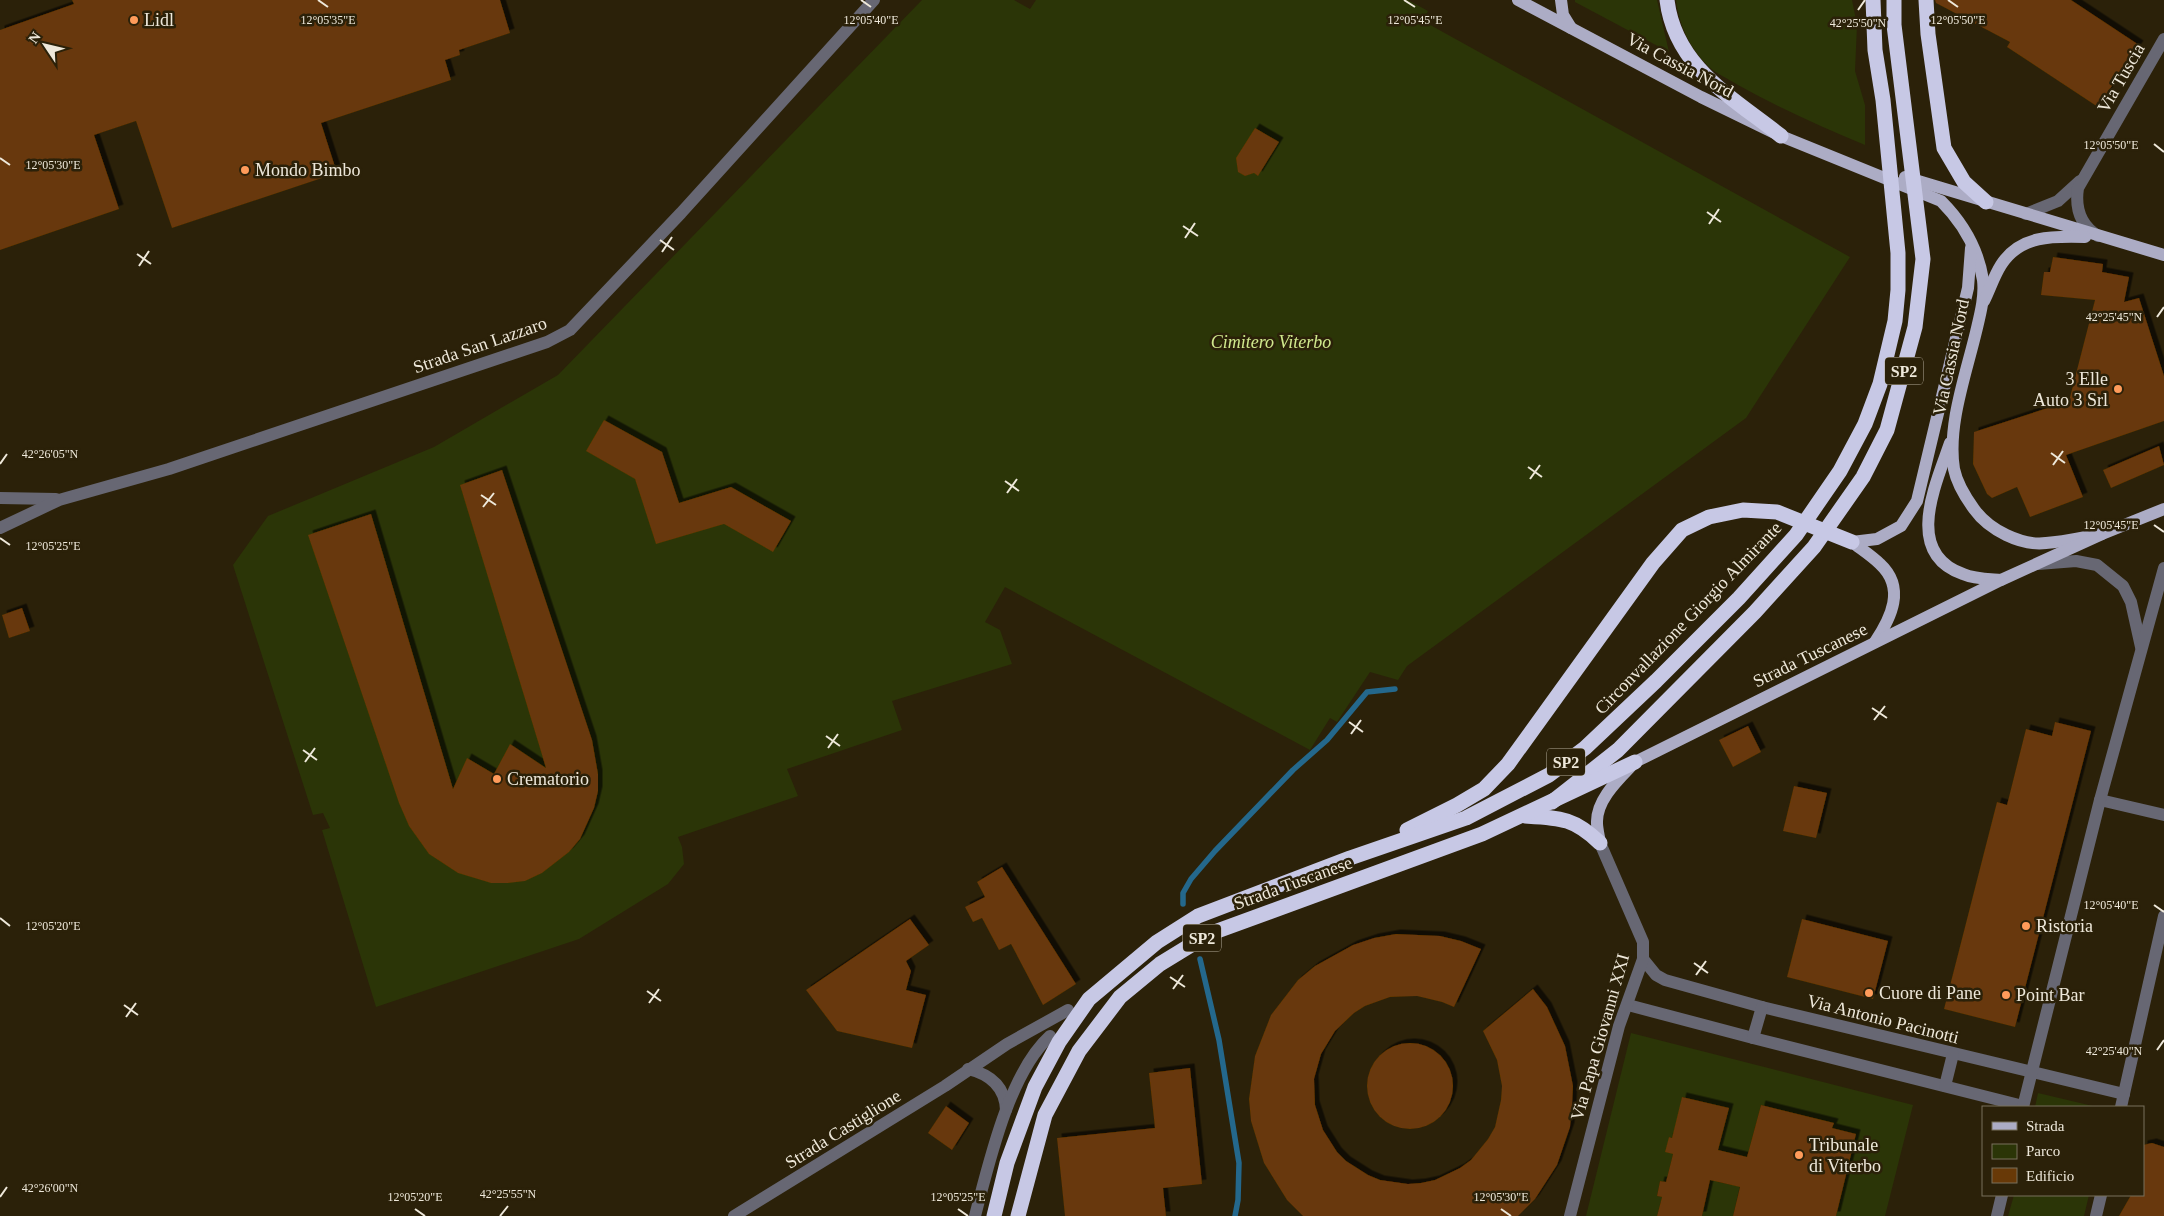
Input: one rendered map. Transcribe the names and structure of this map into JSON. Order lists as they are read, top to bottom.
{
  "streets": {
    "highway": ["SP2", "Circonvallazione Giorgio Almirante", "Strada Tuscanese"],
    "main road": ["Via Cassia Nord"],
    "street": [
      "Via Tuscia",
      "Strada San Lazzaro",
      "Via Antonio Pacinotti",
      "Via Papa Giovanni XXI",
      "Strada Castiglione"
    ]
  },
  "crossings": [
    ["Via Cassia Nord", "Via Tuscia"],
    ["Via Cassia Nord", "Strada Tuscanese"],
    ["SP2", "Strada Tuscanese"],
    ["Circonvallazione Giorgio Almirante", "Strada Tuscanese"],
    ["Via Antonio Pacinotti", "Via Papa Giovanni XXI"]
  ],
  "parks": ["Cimitero Viterbo"],
  "places": [
    "Lidl",
    "Mondo Bimbo",
    "3 Elle Auto 3 Srl",
    "Crematorio",
    "Ristoria",
    "Cuore di Pane",
    "Point Bar",
    "Tribunale di Viterbo"
  ],
  "legend": ["Strada", "Parco", "Edificio"],
  "north": "top left",
  "coordinates": [
    "12°05'50\"E",
    "12°05'35\"E",
    "12°05'40\"E",
    "12°05'45\"E",
    "42°25'50\"N",
    "12°05'30\"E",
    "42°25'45\"N",
    "42°26'05\"N",
    "12°05'25\"E",
    "12°05'20\"E",
    "42°25'40\"N",
    "42°26'00\"N",
    "42°25'55\"N"
  ]
}
